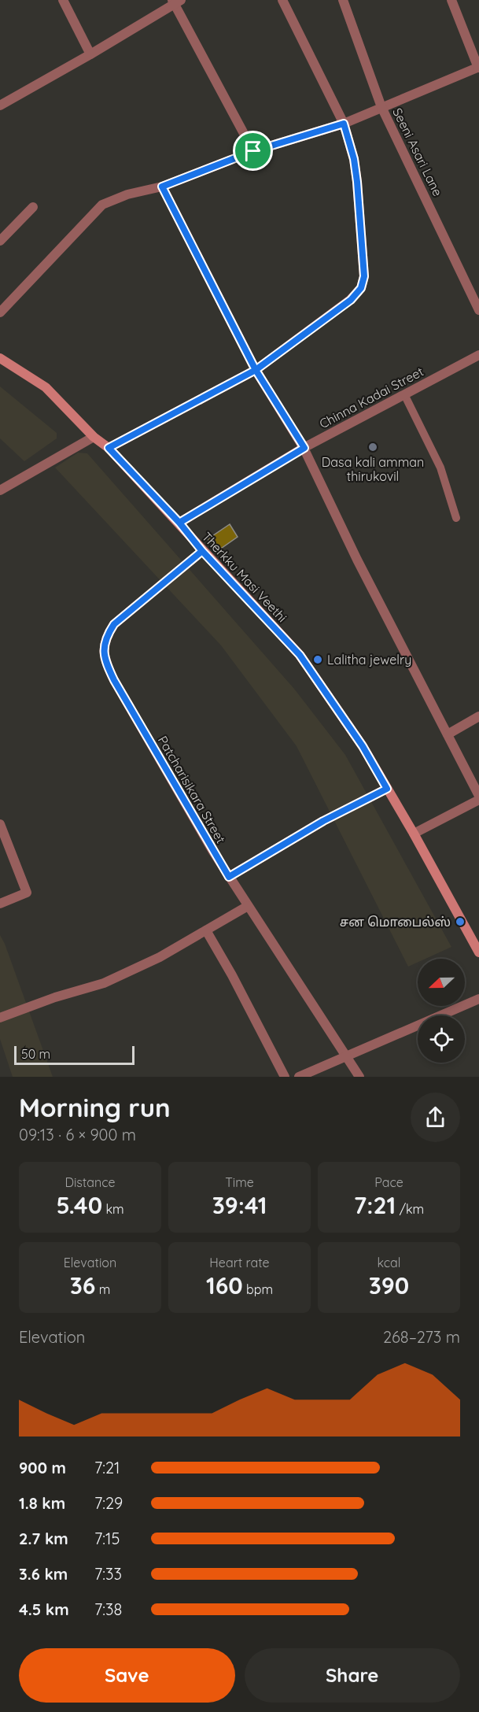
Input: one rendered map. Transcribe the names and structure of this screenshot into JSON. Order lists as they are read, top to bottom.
{
  "streets": {
    "main road": ["Therkku Masi Veethi"],
    "street": ["Seeni Asari Lane", "Chinna Kadai Street", "Patcharisikara Street"]
  },
  "crossings": [
    ["Chinna Kadai Street", "Therkku Masi Veethi"],
    ["Therkku Masi Veethi", "Patcharisikara Street"]
  ],
  "places": ["Dasa kali amman thirukovil", "Lalitha jewelry", "சன மொபைல்ஸ்"],
  "scale_bar": "50 m",
  "north": "left",
  "page": {
    "scale": "50 m",
    "heading": ["Morning run", "09:13 · 6 × 900 m"],
    "stats": [
      ["Distance", "5.40 km"],
      ["Time", "39:41"],
      ["Pace", "7:21 /km"],
      ["Elevation", "36 m"],
      ["Heart rate", "160 bpm"],
      ["kcal", "390"]
    ],
    "chart": ["Elevation", "268–273 m"],
    "list": [
      {
        "name": "900 m",
        "note": "7:21"
      },
      {
        "name": "1.8 km",
        "note": "7:29"
      },
      {
        "name": "2.7 km",
        "note": "7:15"
      },
      {
        "name": "3.6 km",
        "note": "7:33"
      },
      {
        "name": "4.5 km",
        "note": "7:38"
      }
    ],
    "buttons": ["Save", "Share"]
  }
}
